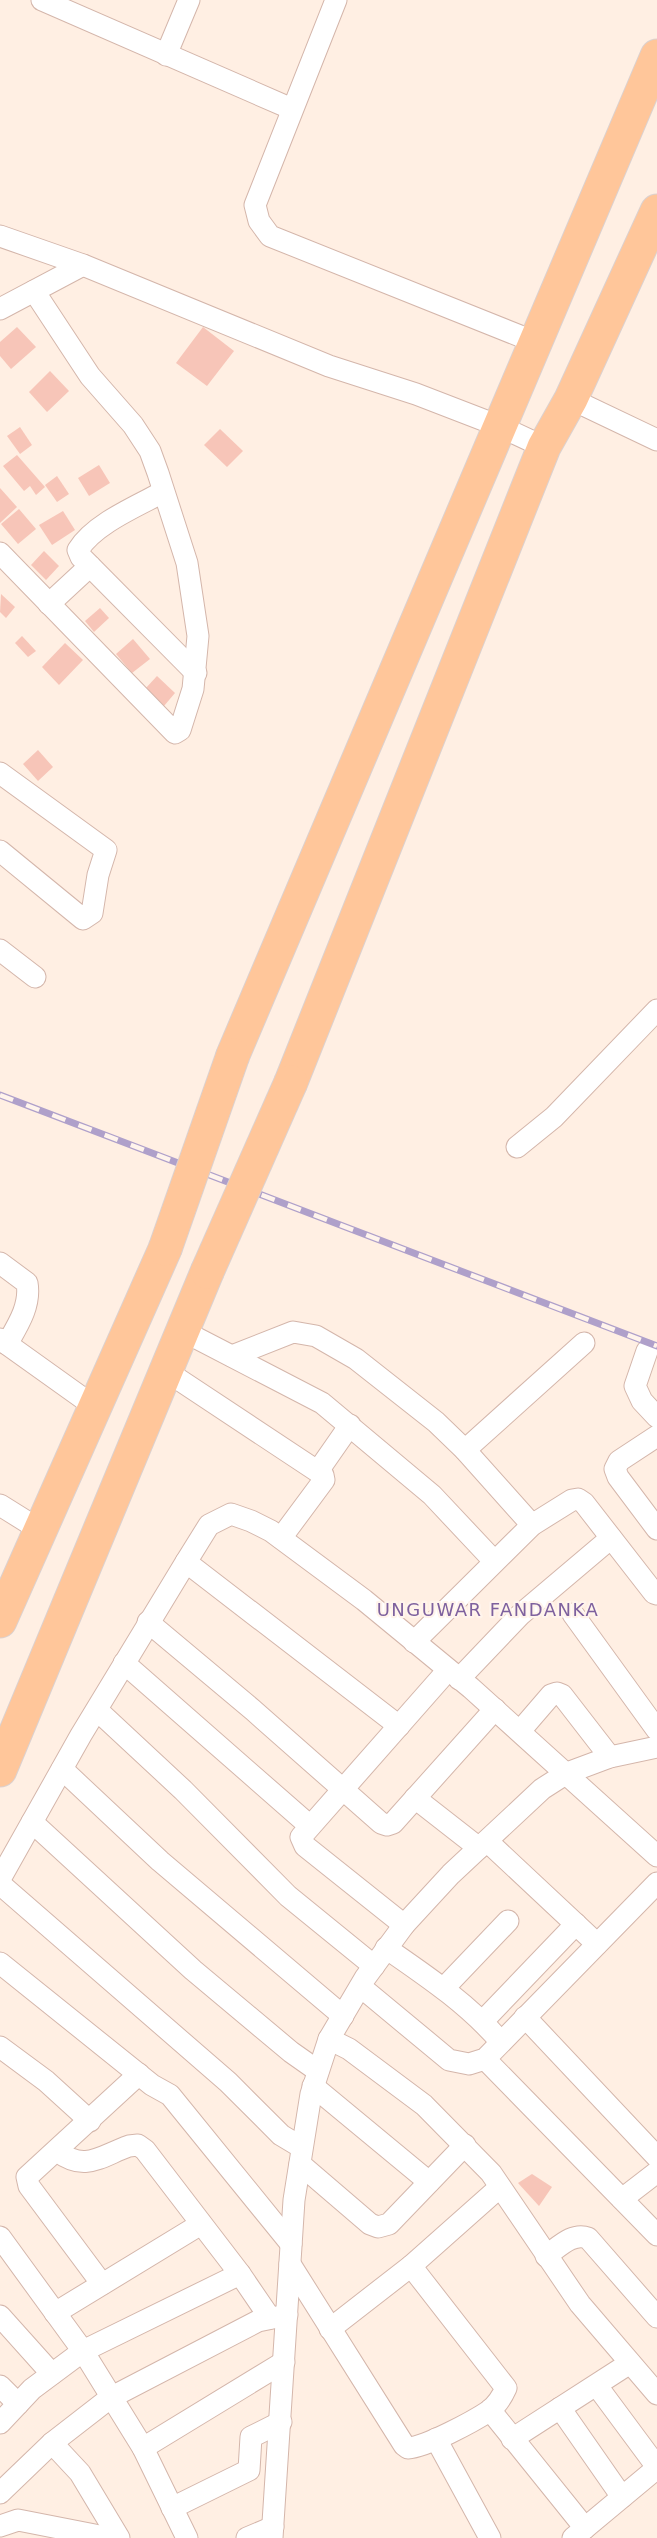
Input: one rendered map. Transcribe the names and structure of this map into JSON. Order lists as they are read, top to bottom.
{
  "districts": ["UNGUWAR FANDANKA"]
}
